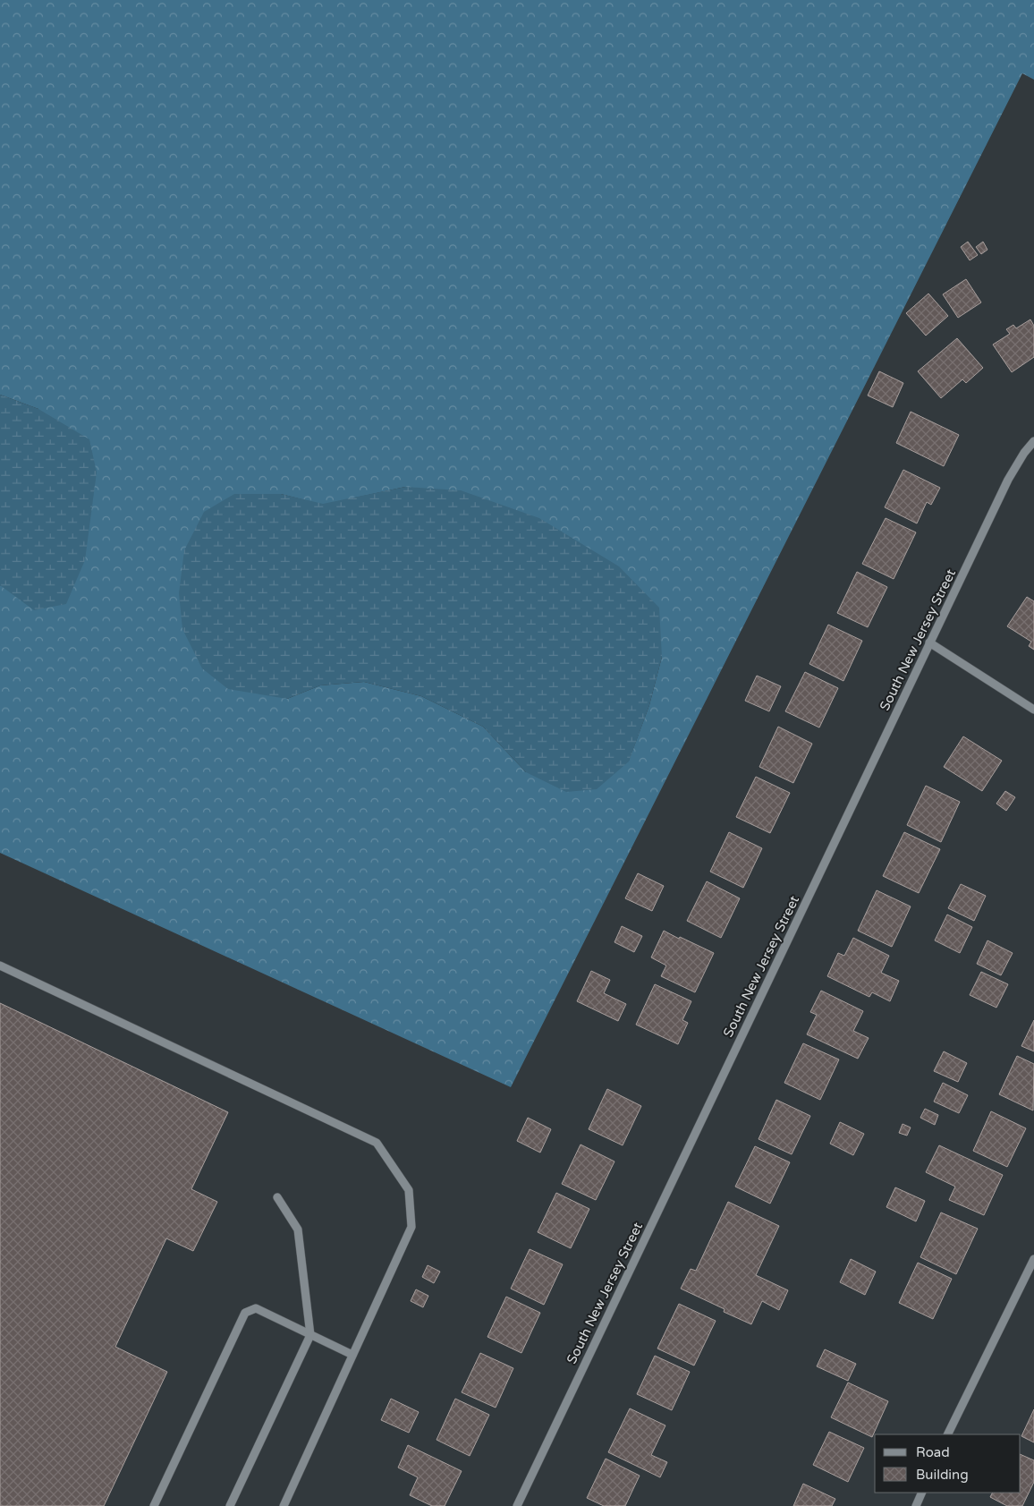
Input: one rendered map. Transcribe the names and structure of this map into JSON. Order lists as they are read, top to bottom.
{
  "streets": {
    "street": ["South New Jersey Street"]
  },
  "legend": ["Road", "Building"]
}
